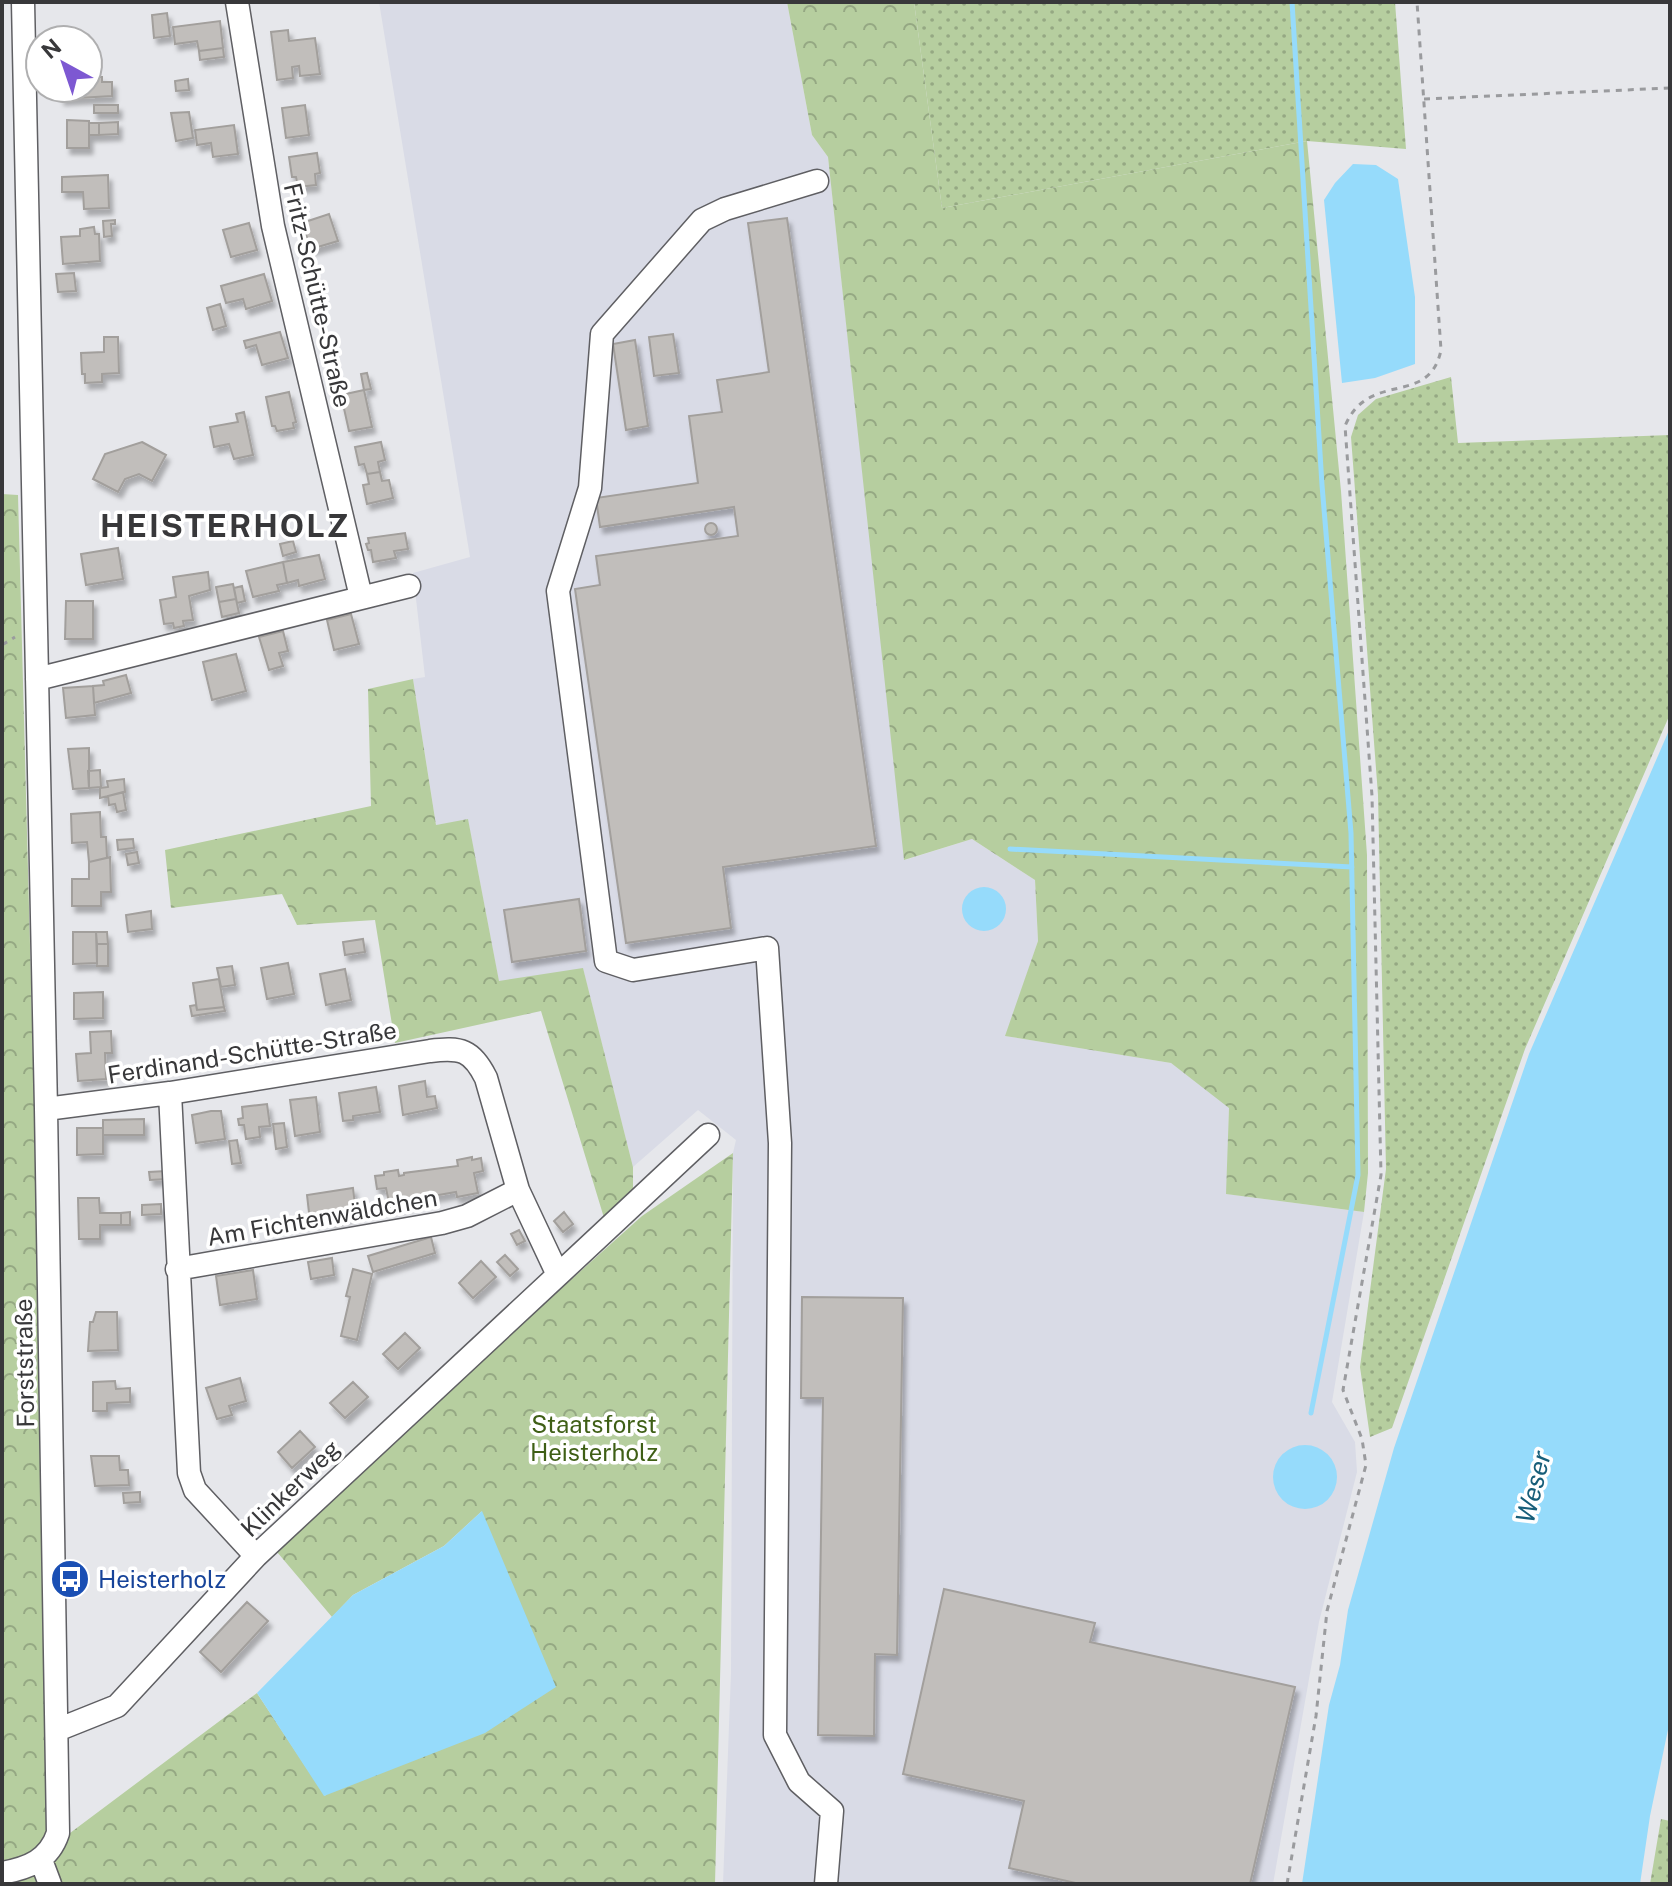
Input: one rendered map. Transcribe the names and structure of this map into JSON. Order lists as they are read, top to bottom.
{
  "streets": {
    "street": [
      "Fritz-Schütte-Straße",
      "Ferdinand-Schütte-Straße",
      "Am Fichtenwäldchen",
      "Forststraße",
      "Klinkerweg"
    ]
  },
  "crossings": [
    ["Ferdinand-Schütte-Straße", "Am Fichtenwäldchen"],
    ["Ferdinand-Schütte-Straße", "Forststraße"],
    ["Am Fichtenwäldchen", "Klinkerweg"],
    ["Forststraße", "Klinkerweg"]
  ],
  "districts": ["HEISTERHOLZ"],
  "water": ["Weser"],
  "parks": ["Staatsforst Heisterholz"],
  "places": {
    "bus stop": ["Heisterholz"]
  },
  "north": "top left"
}
